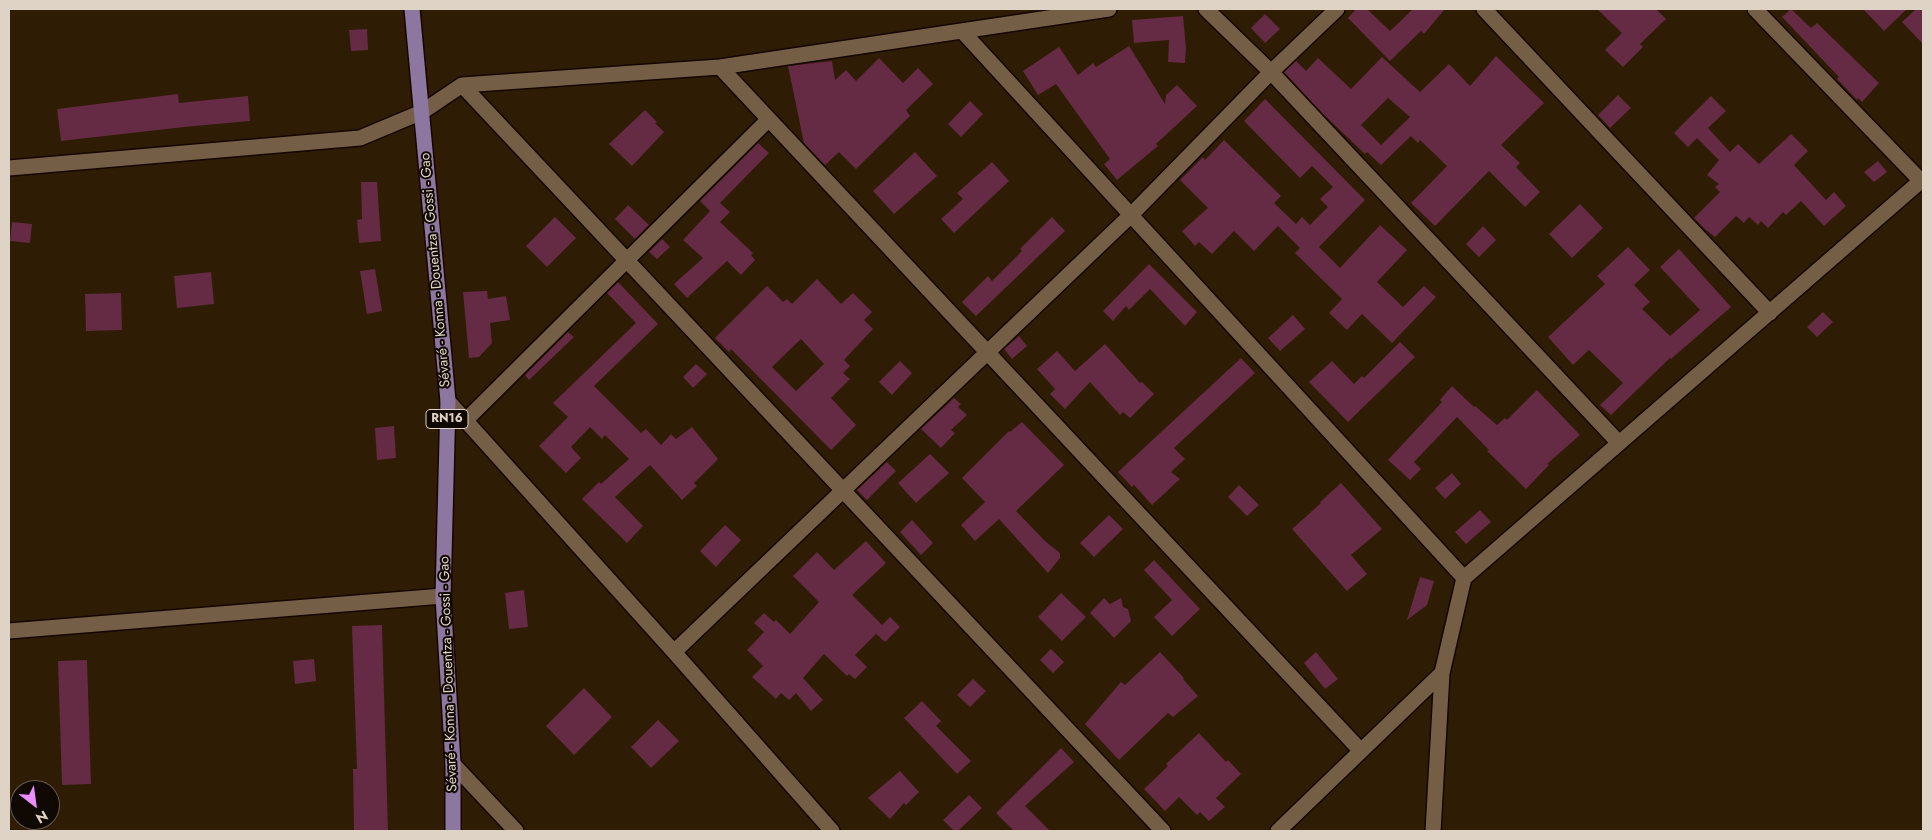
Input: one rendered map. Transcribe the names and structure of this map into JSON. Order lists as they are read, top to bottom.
{
  "streets": {
    "main road": ["Sévaré - Konna - Douentza - Gossi - Gao", "RN16"]
  },
  "north": "bottom right"
}
